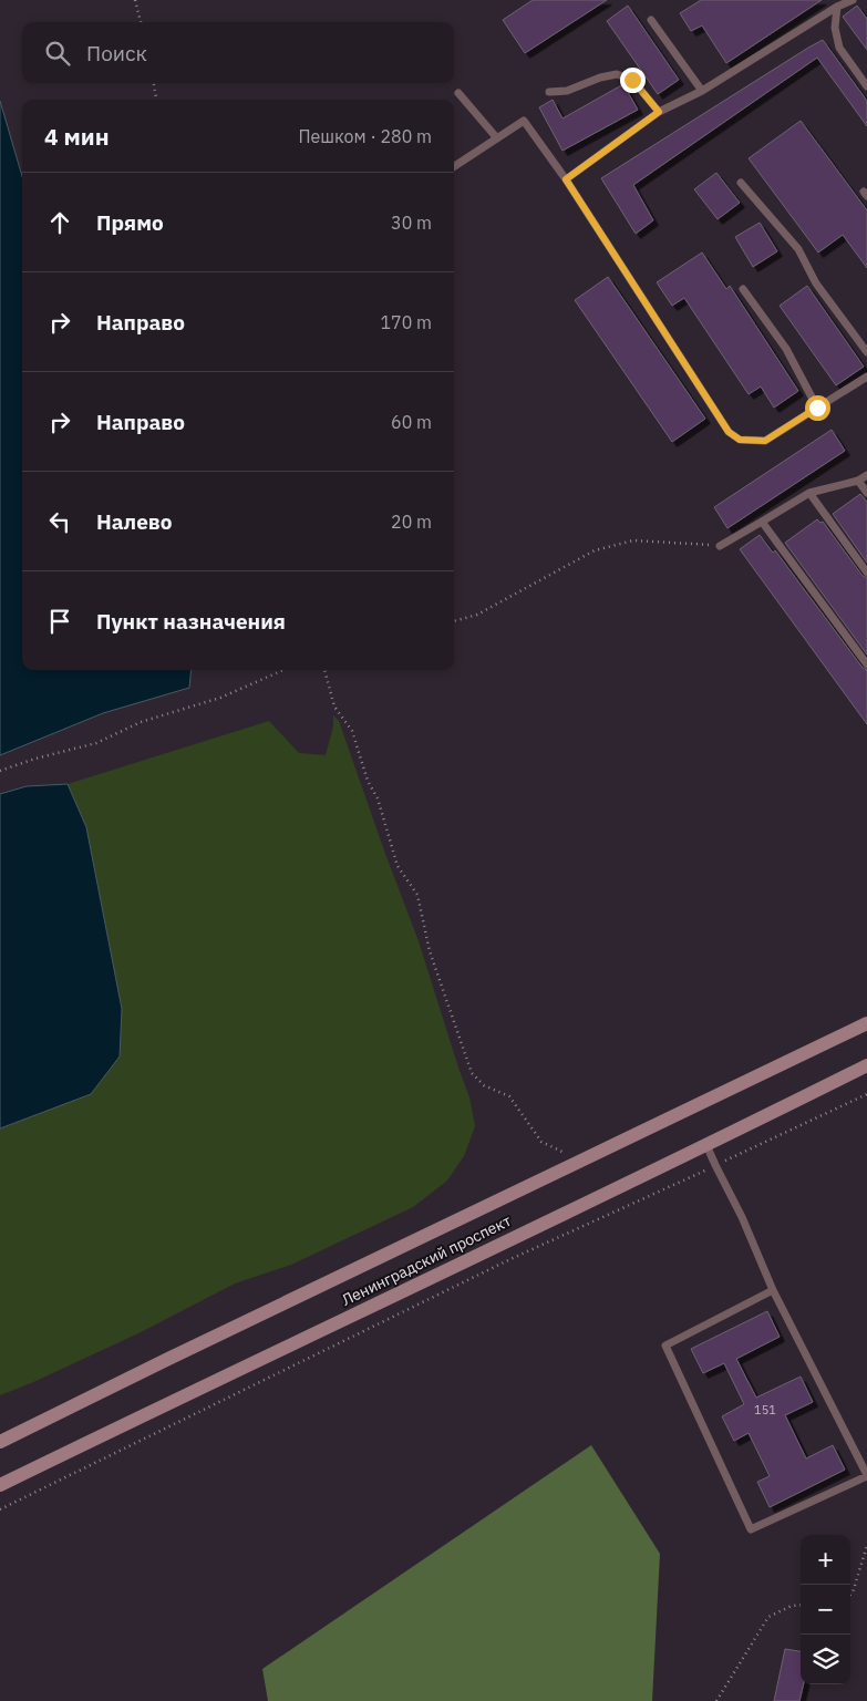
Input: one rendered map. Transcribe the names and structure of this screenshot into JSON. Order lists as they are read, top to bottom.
{
  "streets": {
    "main road": ["Ленинградский проспект"]
  },
  "house_numbers": ["151"],
  "page": {
    "search": "Поиск",
    "heading": ["4 мин", "Пешком · 280 m"],
    "list": [
      ["Прямо", "30 m"],
      ["Направо", "170 m"],
      ["Направо", "60 m"],
      ["Налево", "20 m"],
      "Пункт назначения"
    ],
    "map_buttons": ["+", "−"]
  }
}
